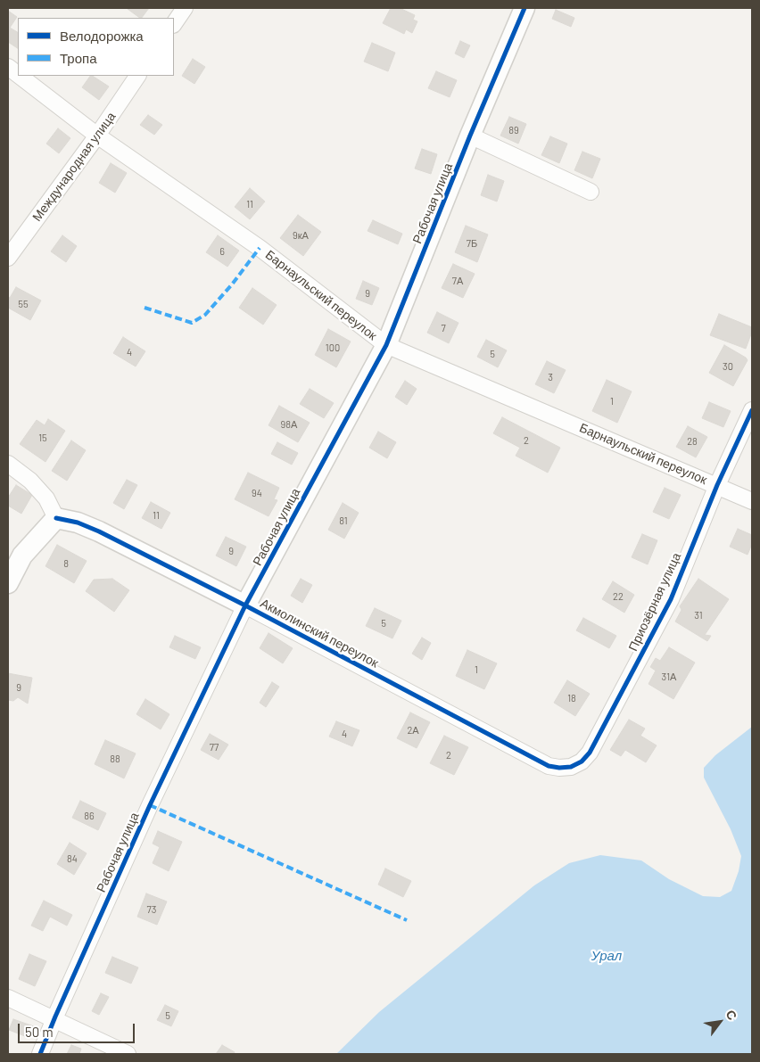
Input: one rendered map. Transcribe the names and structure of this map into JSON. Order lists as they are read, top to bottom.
{
  "streets": {
    "street": [
      "Международная улица",
      "Рабочая улица",
      "Барнаульский переулок",
      "Приозёрная улица",
      "Акмолинский переулок"
    ]
  },
  "crossings": [
    ["Международная улица", "Барнаульский переулок"],
    ["Рабочая улица", "Барнаульский переулок"],
    ["Рабочая улица", "Акмолинский переулок"],
    ["Барнаульский переулок", "Приозёрная улица"],
    ["Приозёрная улица", "Акмолинский переулок"]
  ],
  "water": ["Урал"],
  "house_numbers": [
    "89",
    "11",
    "9кА",
    "7Б",
    "6",
    "7А",
    "9",
    "55",
    "7",
    "100",
    "4",
    "5",
    "30",
    "3",
    "1",
    "98А",
    "15",
    "2",
    "28",
    "94",
    "11",
    "81",
    "9",
    "8",
    "22",
    "31",
    "5",
    "1",
    "31А",
    "9",
    "18",
    "2А",
    "4",
    "77",
    "2",
    "88",
    "86",
    "84",
    "73",
    "5"
  ],
  "legend": ["Велодорожка", "Тропа"],
  "scale_bar": "50 m",
  "north": "top right"
}
